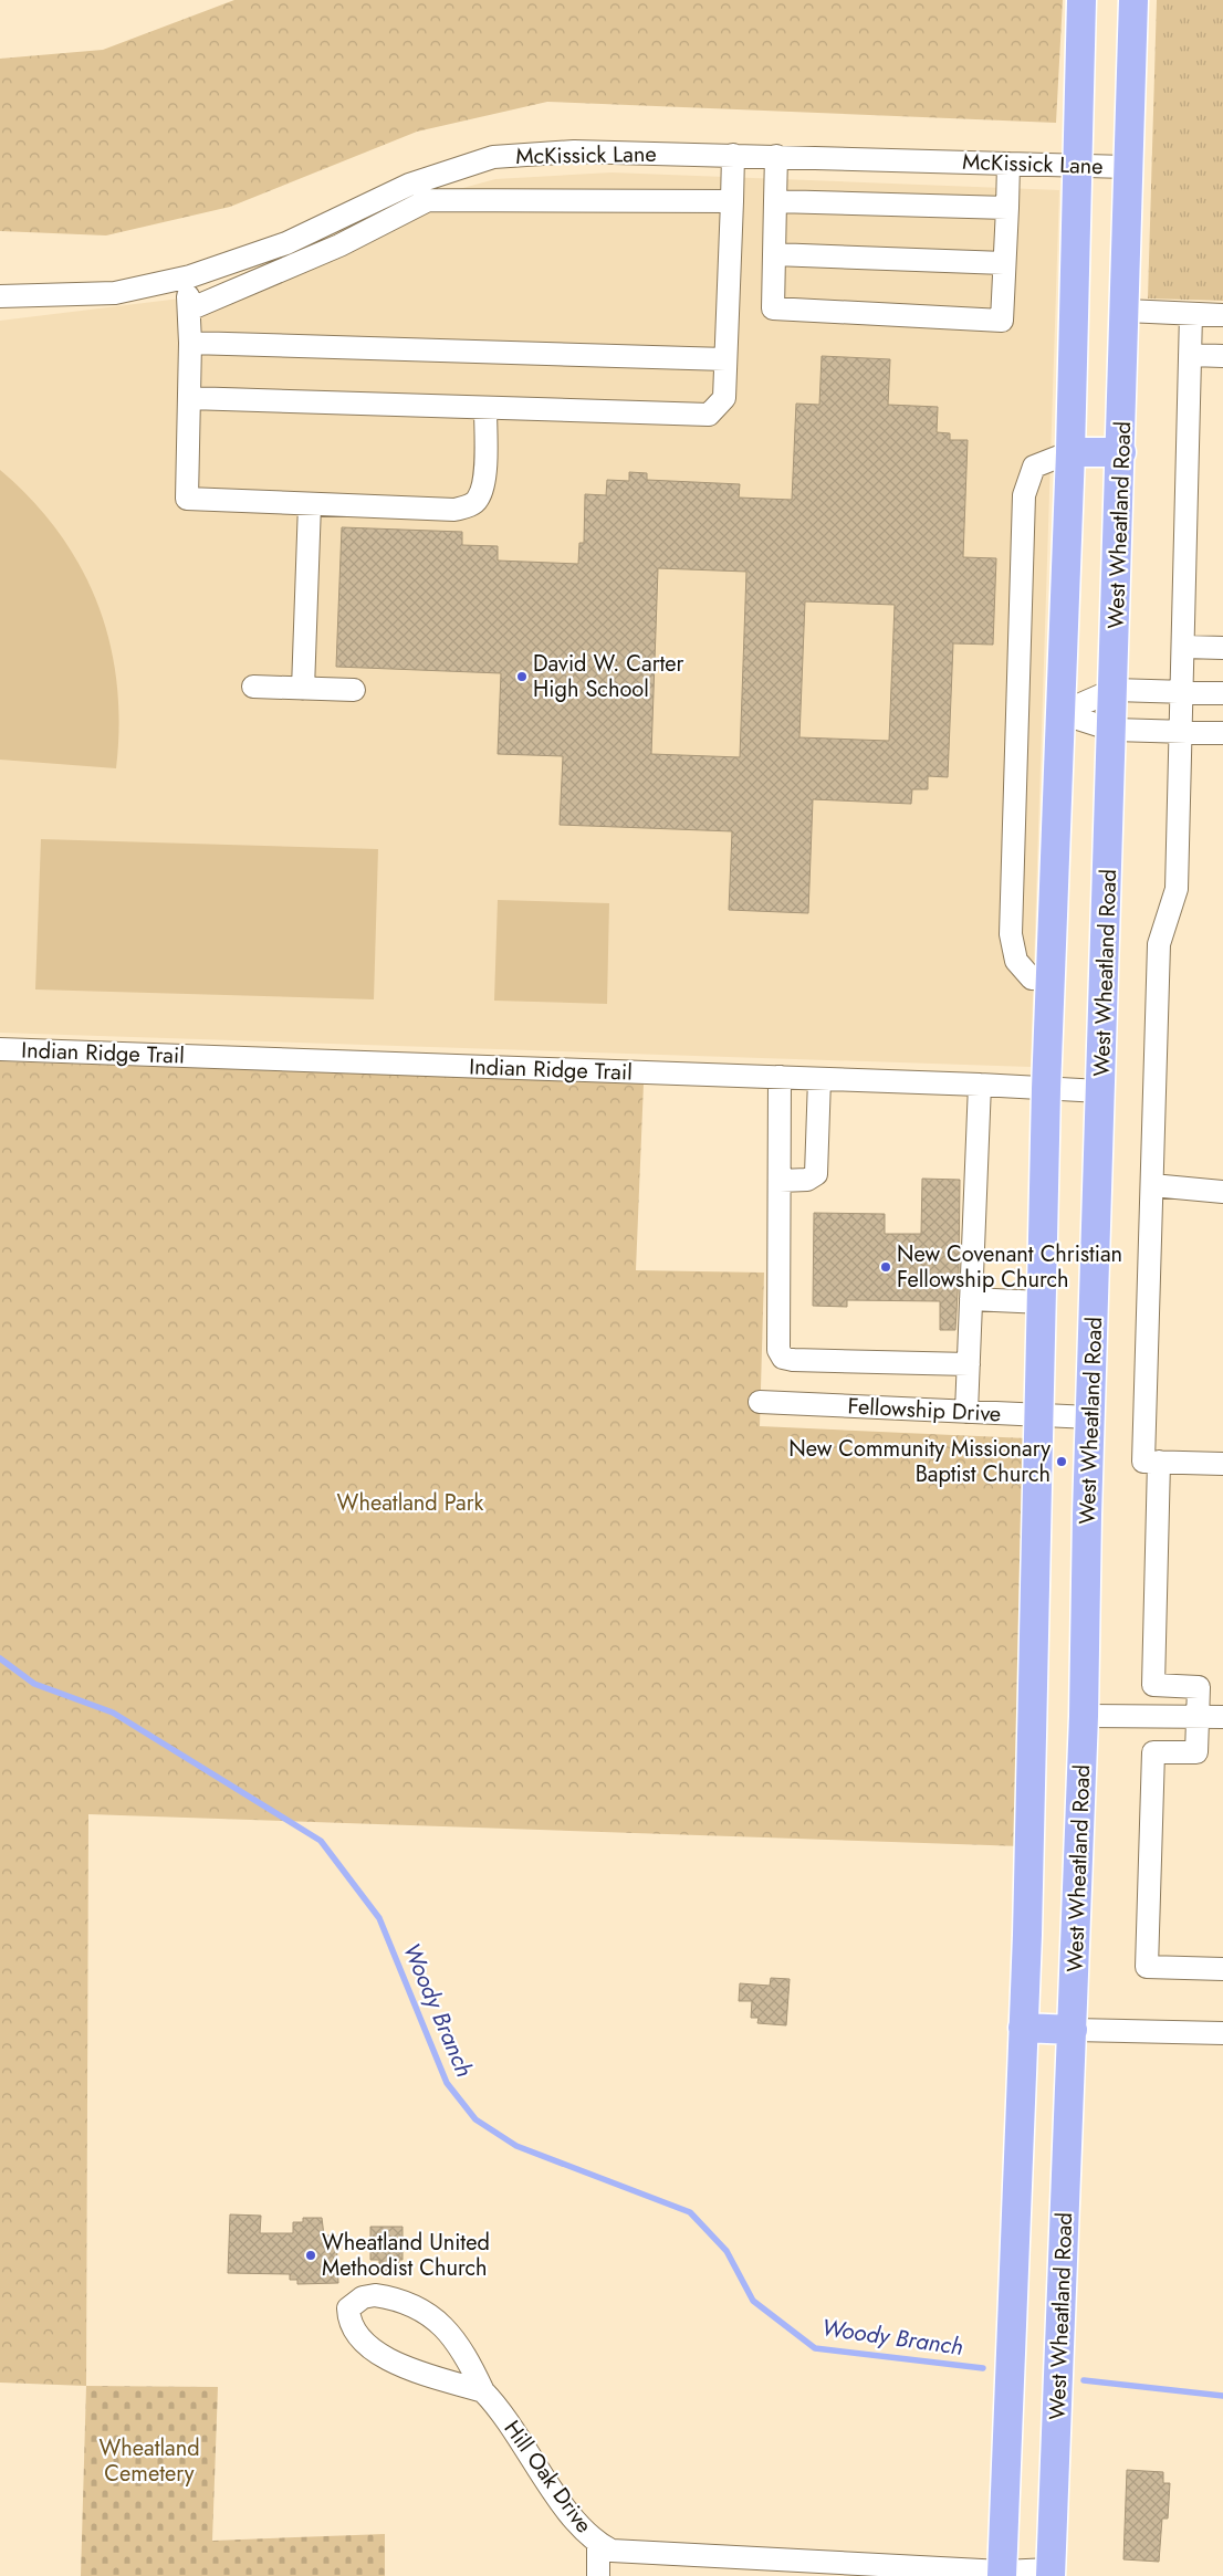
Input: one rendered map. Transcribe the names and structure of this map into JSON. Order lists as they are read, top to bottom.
{
  "streets": {
    "main road": ["West Wheatland Road"],
    "street": [
      "McKissick Lane",
      "Indian Ridge Trail",
      "Fellowship Drive",
      "Hill Oak Drive"
    ]
  },
  "crossings": [
    ["McKissick Lane", "West Wheatland Road"],
    ["West Wheatland Road", "Indian Ridge Trail"],
    ["West Wheatland Road", "Fellowship Drive"],
    ["West Wheatland Road", "Hill Oak Drive"]
  ],
  "water": ["Woody Branch"],
  "parks": ["Wheatland Park", "Wheatland Cemetery"],
  "places": [
    "David W. Carter High School",
    "New Covenant Christian Fellowship Church",
    "New Community Missionary Baptist Church",
    "Wheatland United Methodist Church"
  ]
}
